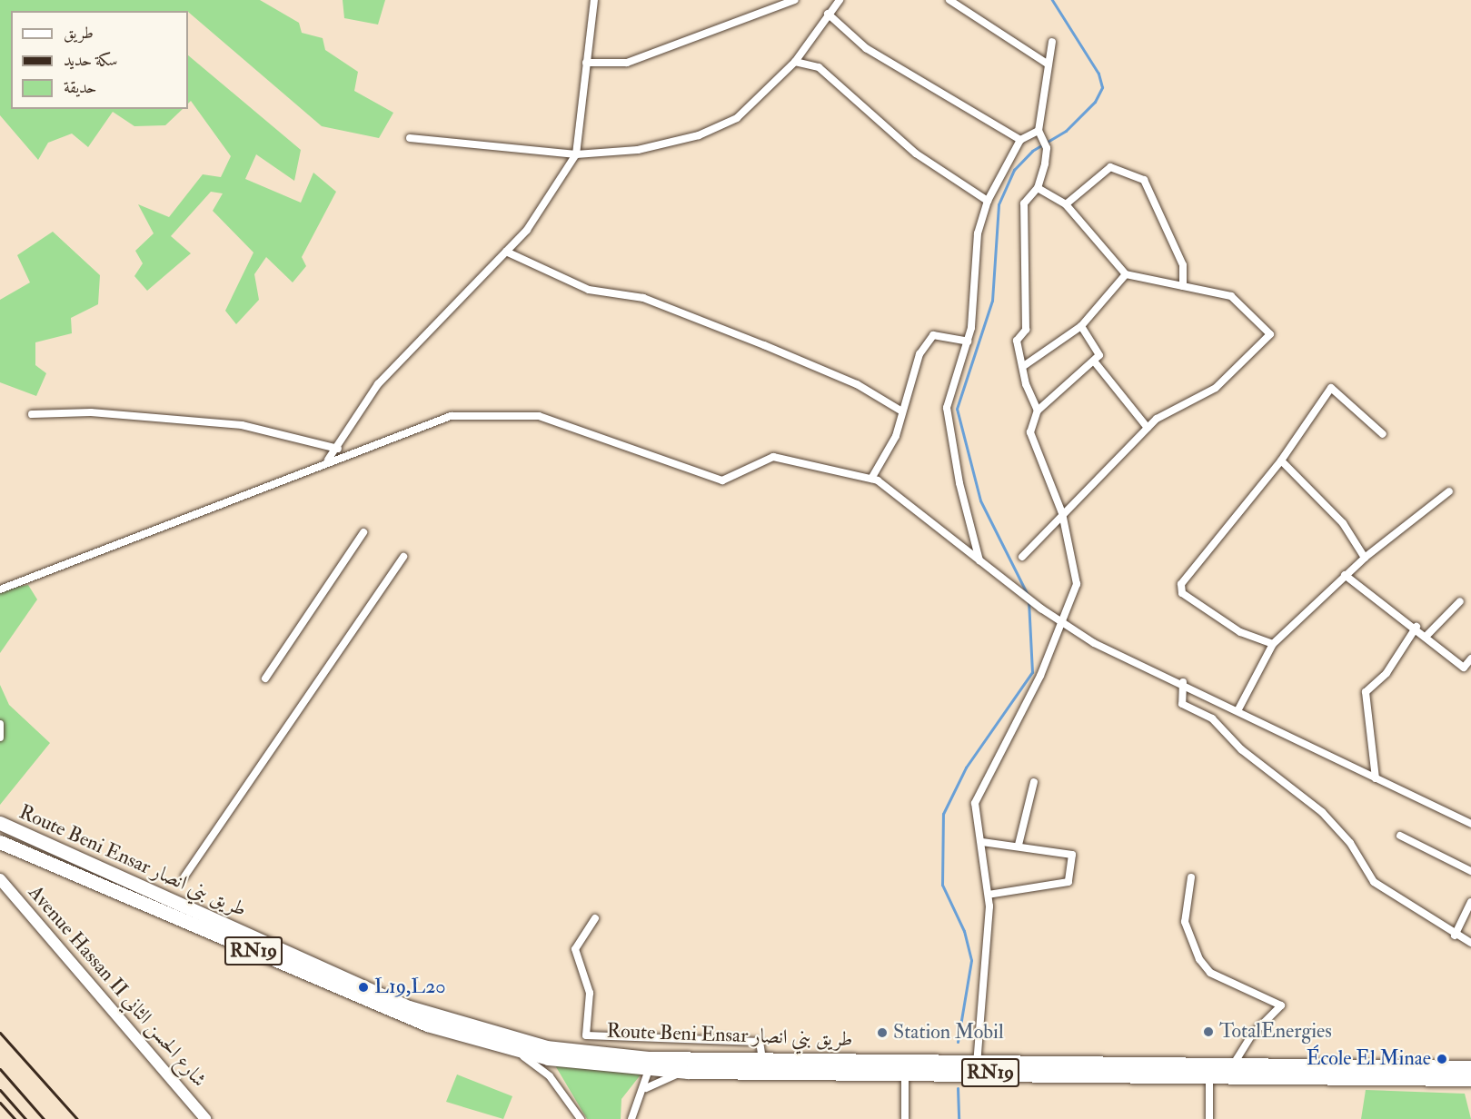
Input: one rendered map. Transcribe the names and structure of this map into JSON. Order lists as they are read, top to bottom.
{
  "streets": {
    "highway": ["Route Beni Ensar طريق بني انصار", "RN19"],
    "street": ["Avenue Hassan II شارع الحسن الثاني"]
  },
  "places": [
    "L19,L20",
    "TotalEnergies",
    "Station Mobil",
    "École El Minae"
  ],
  "legend": ["طريق", "سكة حديد", "حديقة"]
}
